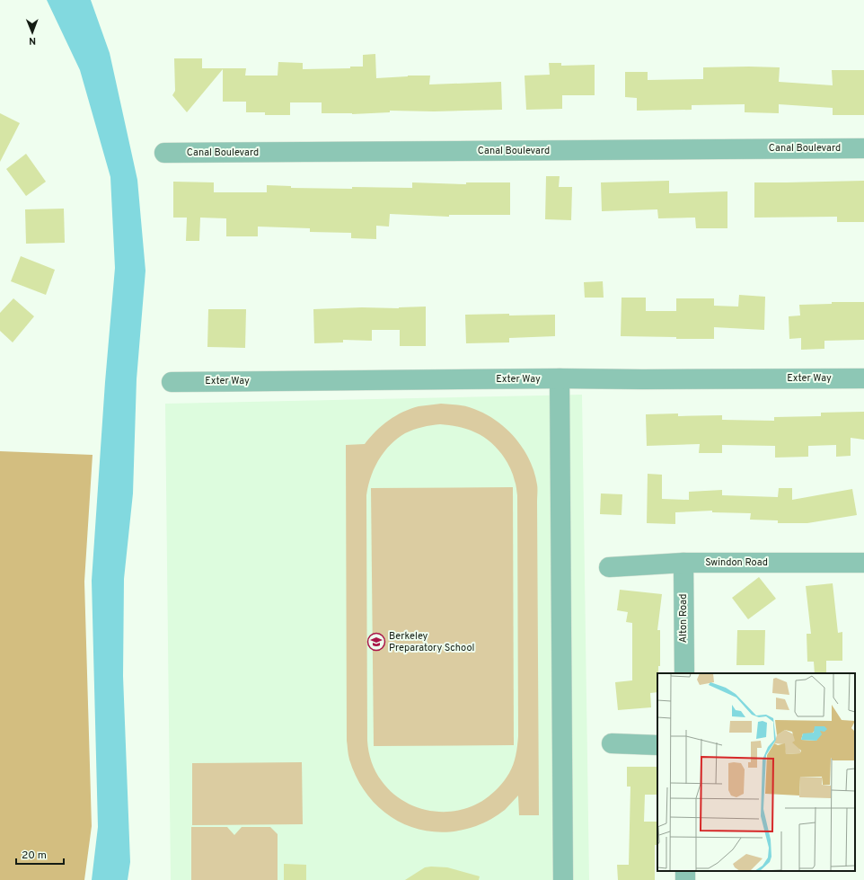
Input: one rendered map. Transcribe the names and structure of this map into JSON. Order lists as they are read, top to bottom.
{
  "streets": {
    "street": [
      "Canal Boulevard",
      "Exter Way",
      "Swindon Road",
      "Alton Road"
    ]
  },
  "crossings": [
    ["Swindon Road", "Alton Road"]
  ],
  "places": {
    "school or university": ["Berkeley Preparatory School"]
  },
  "scale_bar": "20 m",
  "north": "bottom"
}
